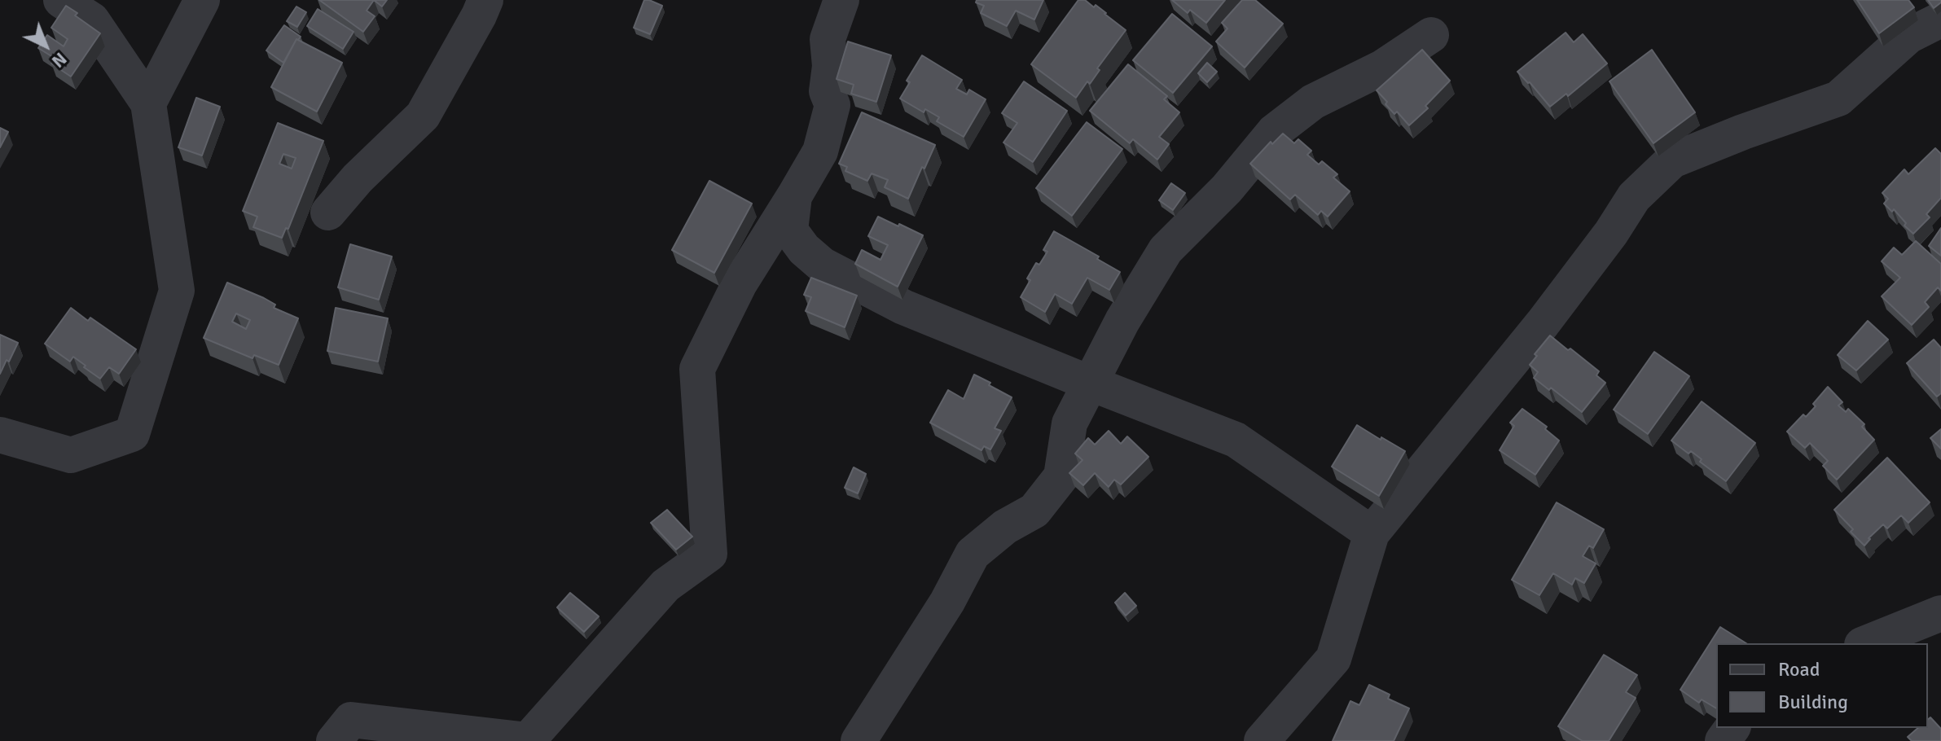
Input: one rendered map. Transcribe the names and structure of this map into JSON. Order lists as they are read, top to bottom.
{
  "legend": ["Road", "Building"],
  "north": "bottom right"
}
